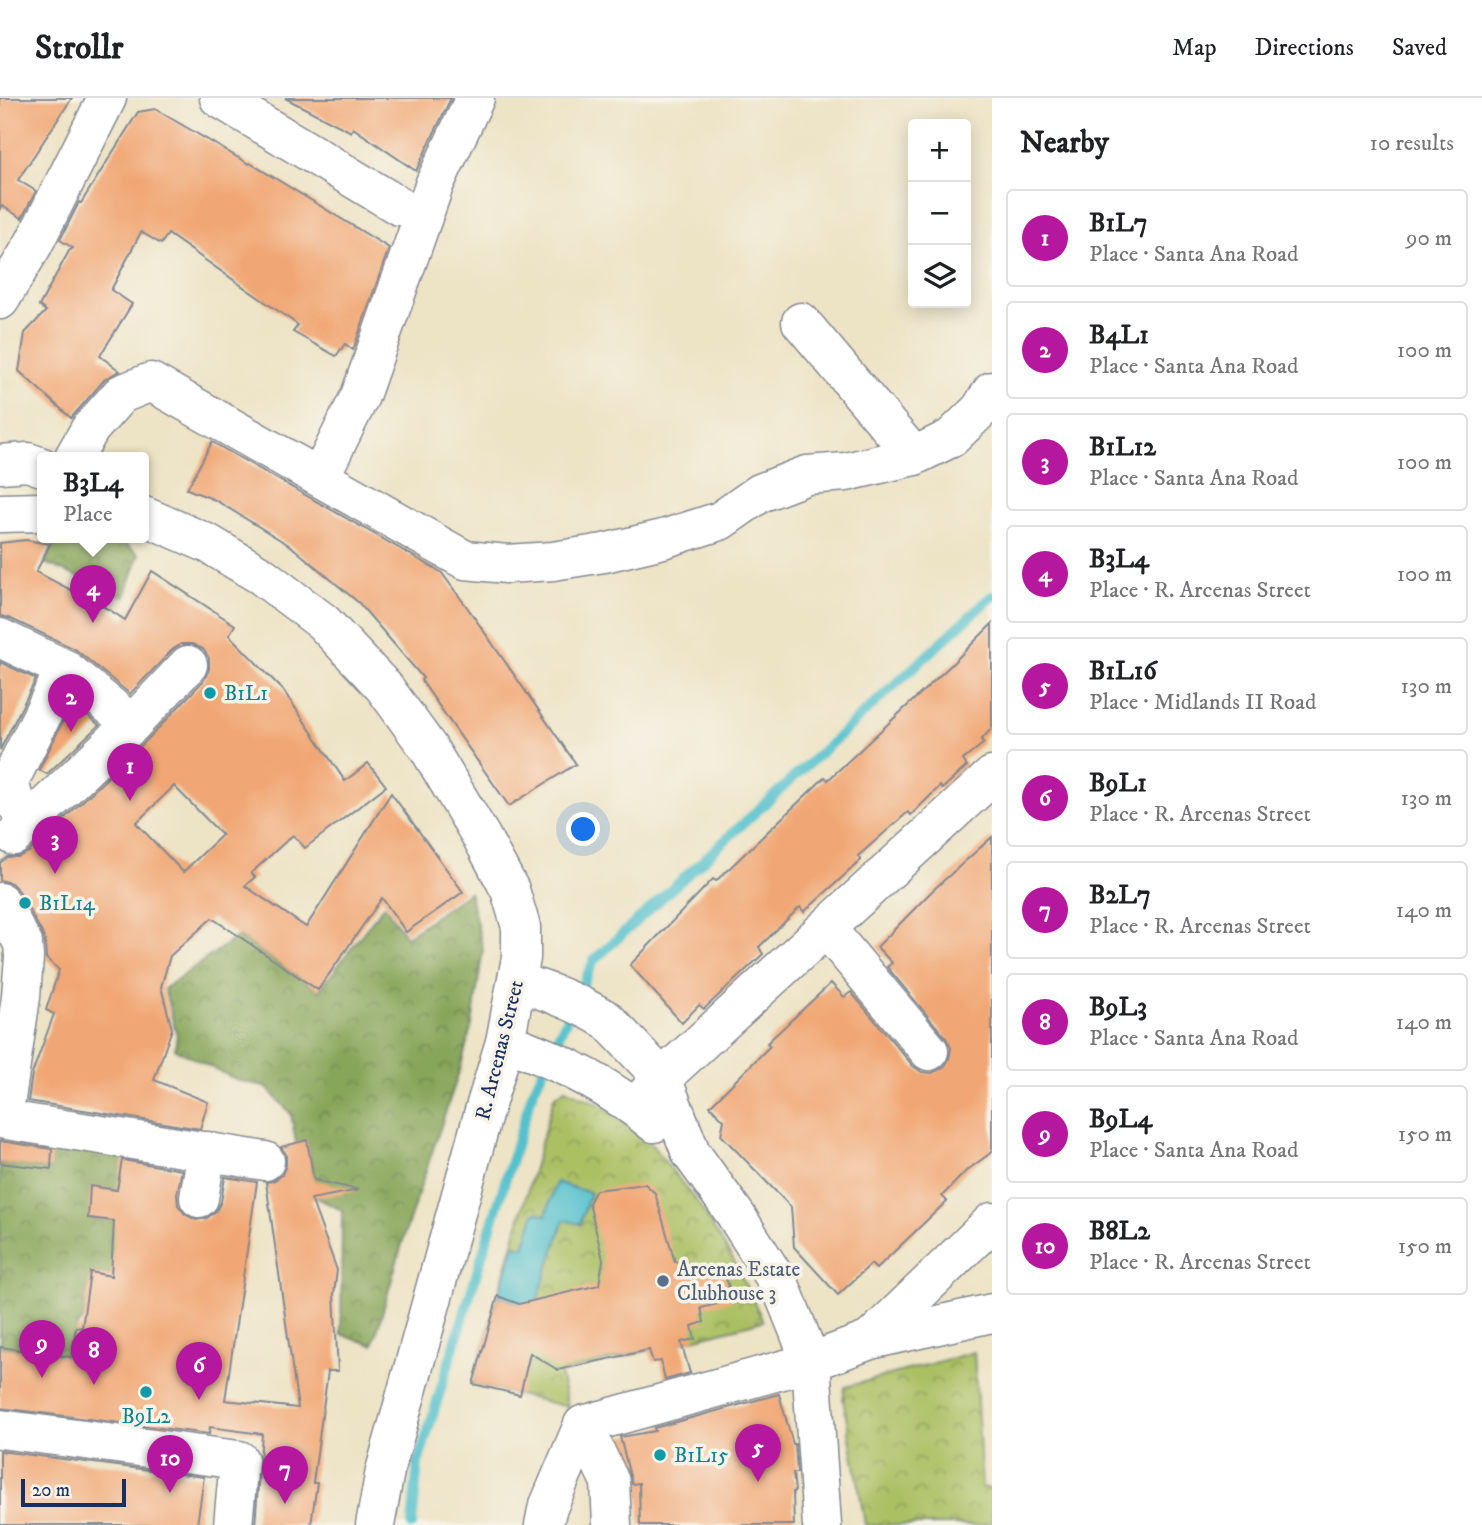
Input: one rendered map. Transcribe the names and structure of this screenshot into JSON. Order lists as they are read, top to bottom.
{
  "streets": {
    "street": ["R. Arcenas Street"]
  },
  "places": [
    "B1L1",
    "B1L14",
    "Arcenas Estate Clubhouse 3",
    "B9L2",
    "B1L15"
  ],
  "scale_bar": "20 m",
  "page": {
    "header": "Strollr",
    "nav": ["Map", "Directions", "Saved"],
    "heading": ["Nearby", "10 results"],
    "map_buttons": ["+", "−"],
    "list": [
      {
        "mark": "1",
        "name": "B1L7",
        "note": "Place · Santa Ana Road",
        "value": "90 m"
      },
      {
        "mark": "2",
        "name": "B4L1",
        "note": "Place · Santa Ana Road",
        "value": "100 m"
      },
      {
        "mark": "3",
        "name": "B1L12",
        "note": "Place · Santa Ana Road",
        "value": "100 m"
      },
      {
        "mark": "4",
        "name": "B3L4",
        "note": "Place · R. Arcenas Street",
        "value": "100 m"
      },
      {
        "mark": "5",
        "name": "B1L16",
        "note": "Place · Midlands II Road",
        "value": "130 m"
      },
      {
        "mark": "6",
        "name": "B9L1",
        "note": "Place · R. Arcenas Street",
        "value": "130 m"
      },
      {
        "mark": "7",
        "name": "B2L7",
        "note": "Place · R. Arcenas Street",
        "value": "140 m"
      },
      {
        "mark": "8",
        "name": "B9L3",
        "note": "Place · Santa Ana Road",
        "value": "140 m"
      },
      {
        "mark": "9",
        "name": "B9L4",
        "note": "Place · Santa Ana Road",
        "value": "150 m"
      },
      {
        "mark": "10",
        "name": "B8L2",
        "note": "Place · R. Arcenas Street",
        "value": "150 m"
      }
    ],
    "popup": ["B3L4", "Place"],
    "pins": [
      "4",
      "2",
      "1",
      "3",
      "9",
      "8",
      "6",
      "5",
      "10",
      "7"
    ],
    "scale": "20 m"
  }
}
